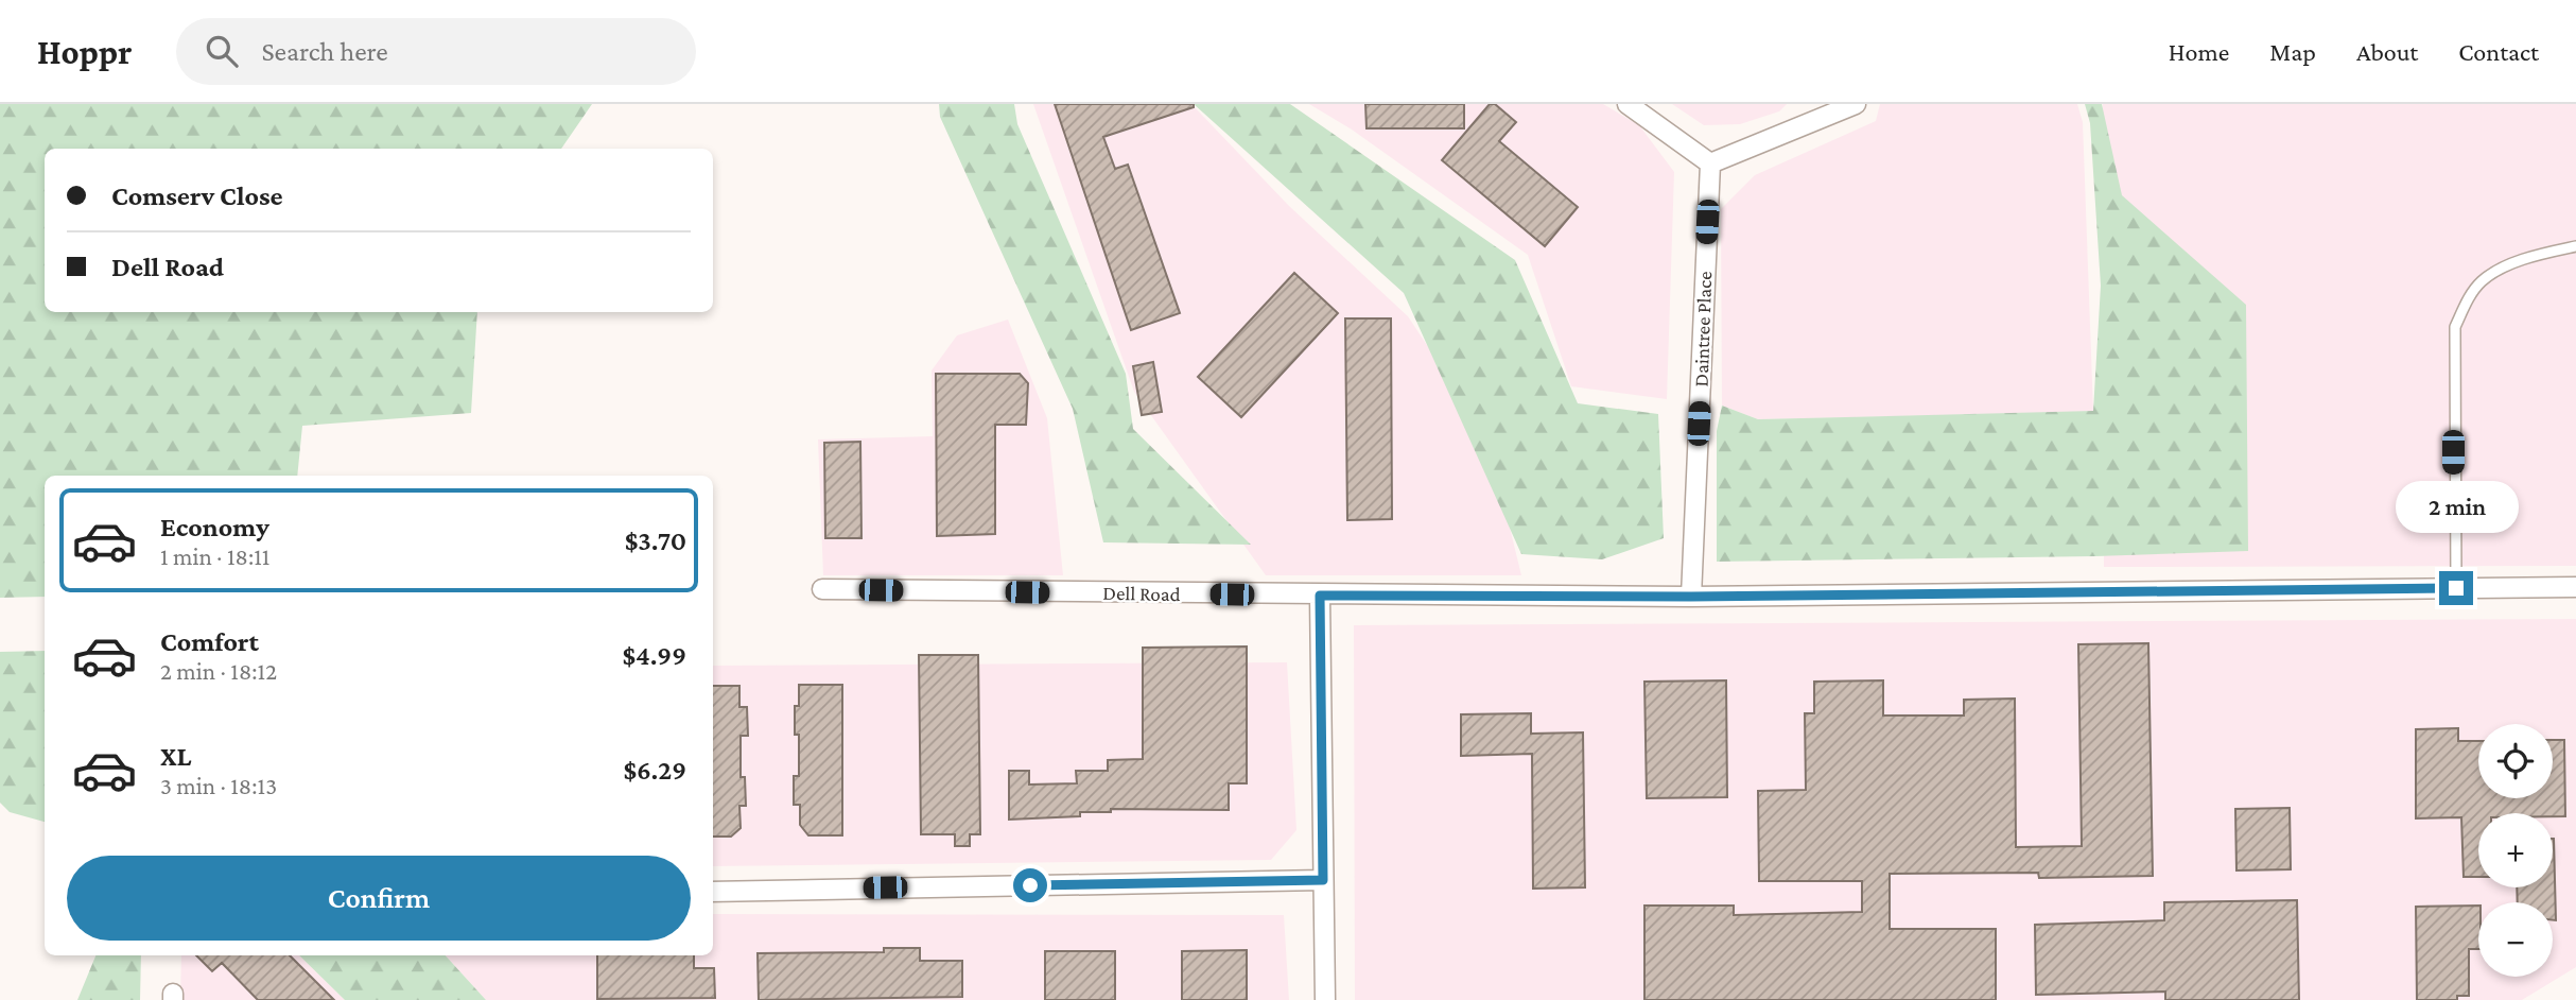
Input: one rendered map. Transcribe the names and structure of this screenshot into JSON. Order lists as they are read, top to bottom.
{
  "streets": {
    "street": ["Daintree Place", "Dell Road"]
  },
  "crossings": [
    ["Daintree Place", "Dell Road"]
  ],
  "page": {
    "header": "Hoppr",
    "search": "Search here",
    "nav": [
      "Home",
      "Map",
      "About",
      "Contact"
    ],
    "banner": ["Comserv Close", "Dell Road"],
    "bubble": "2 min",
    "list": [
      {
        "name": "Economy",
        "note": "1 min · 18:11",
        "value": "$3.70"
      },
      {
        "name": "Comfort",
        "note": "2 min · 18:12",
        "value": "$4.99"
      },
      {
        "name": "XL",
        "note": "3 min · 18:13",
        "value": "$6.29"
      }
    ],
    "map_buttons": ["+", "−"],
    "buttons": "Confirm"
  }
}
